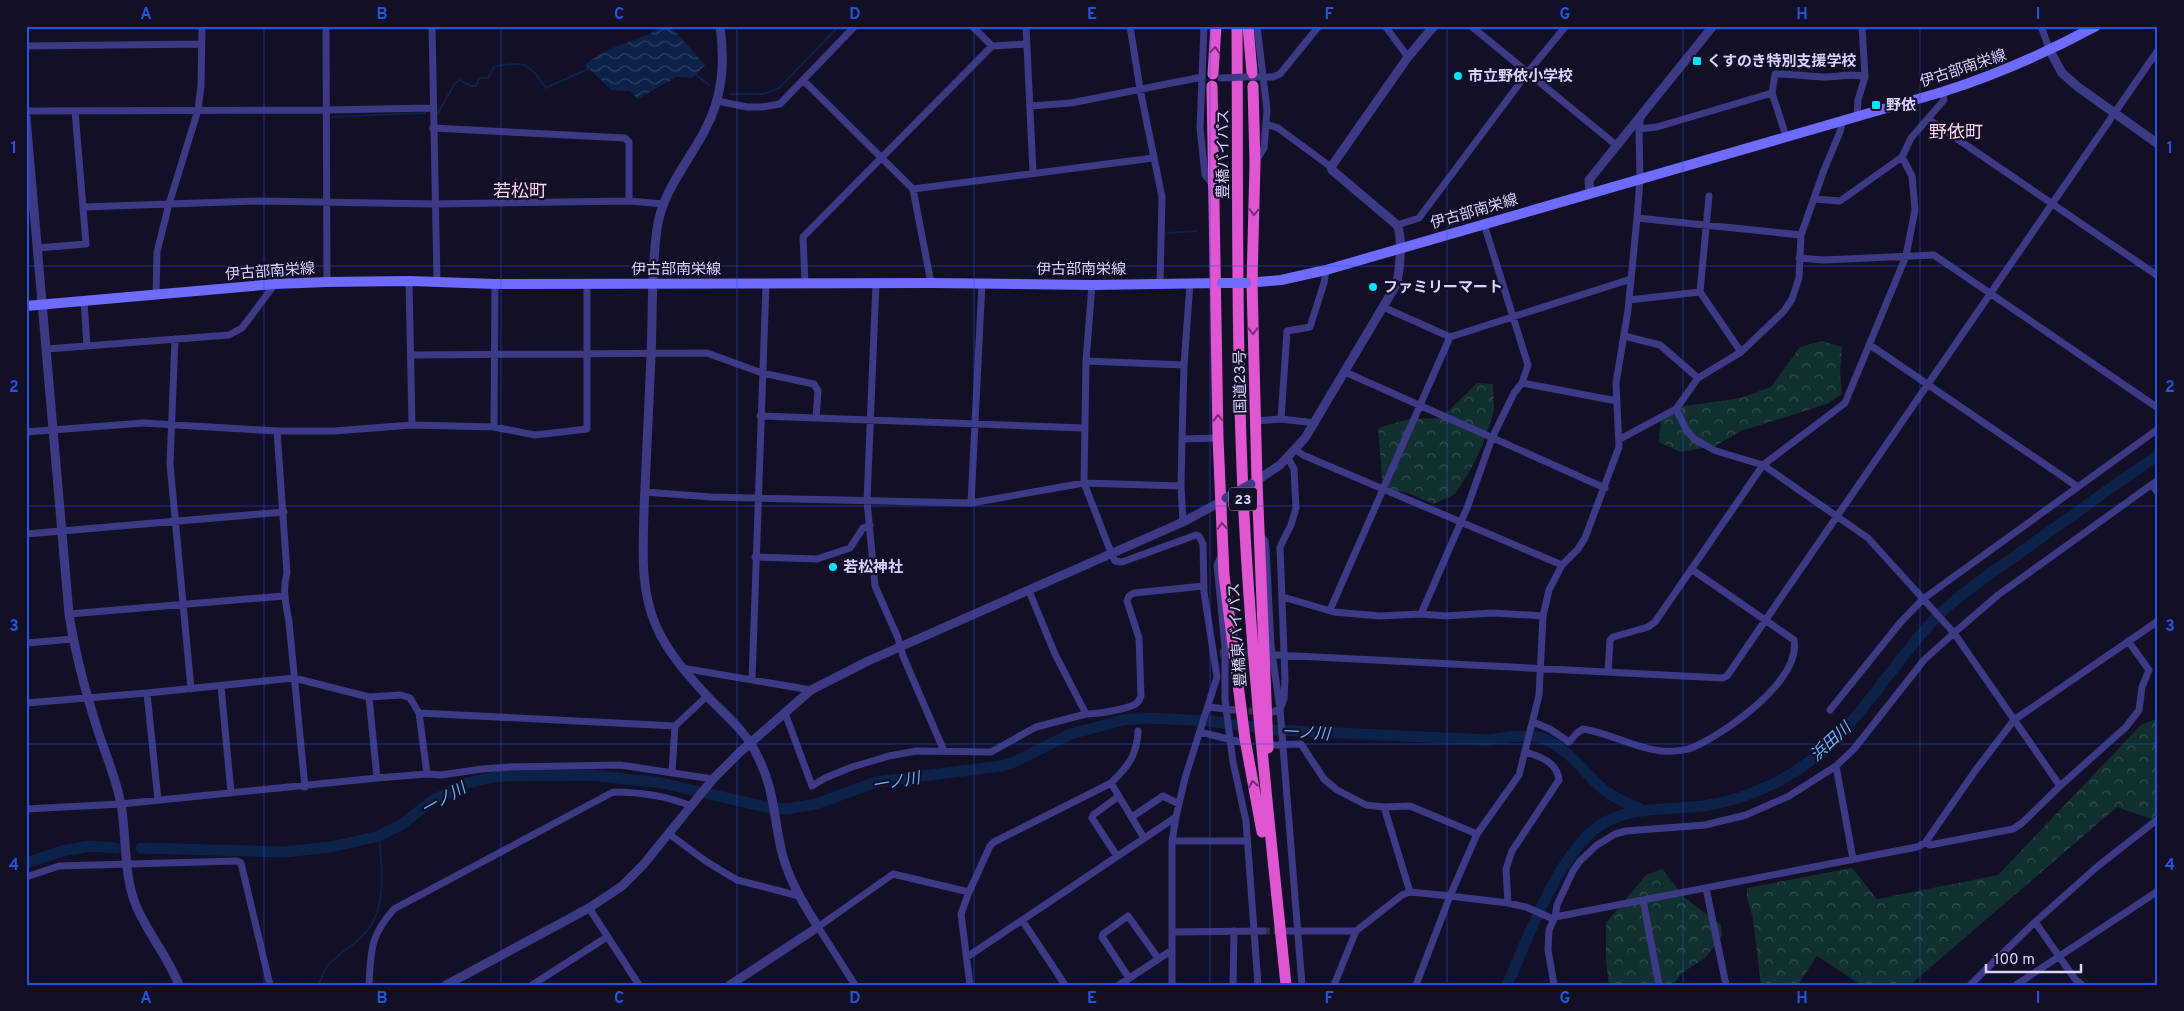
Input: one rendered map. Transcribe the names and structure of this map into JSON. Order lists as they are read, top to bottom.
{
  "streets": {
    "highway": [
      "豊橋バイパス",
      "国道23号",
      "23",
      "豊橋東バイパス"
    ],
    "main road": ["伊古部南栄線"]
  },
  "crossings": [
    ["伊古部南栄線", "豊橋バイパス"],
    ["伊古部南栄線", "国道23号"],
    ["伊古部南栄線", "23"],
    ["伊古部南栄線", "豊橋東バイパス"],
    ["豊橋バイパス", "国道23号"],
    ["豊橋バイパス", "23"],
    ["豊橋バイパス", "豊橋東バイパス"],
    ["国道23号", "23"],
    ["国道23号", "豊橋東バイパス"],
    ["23", "豊橋東バイパス"]
  ],
  "districts": ["野依町", "若松町"],
  "water": ["一ノ川", "浜田川"],
  "places": {
    "transit": ["くすのき特別支援学校", "野依"],
    "other": ["市立野依小学校", "ファミリーマート", "若松神社"]
  },
  "scale_bar": "100 m",
  "grid": {
    "columns": [
      "A",
      "B",
      "C",
      "D",
      "E",
      "F",
      "G",
      "H",
      "I"
    ],
    "rows": [
      "1",
      "2",
      "3",
      "4"
    ]
  }
}
